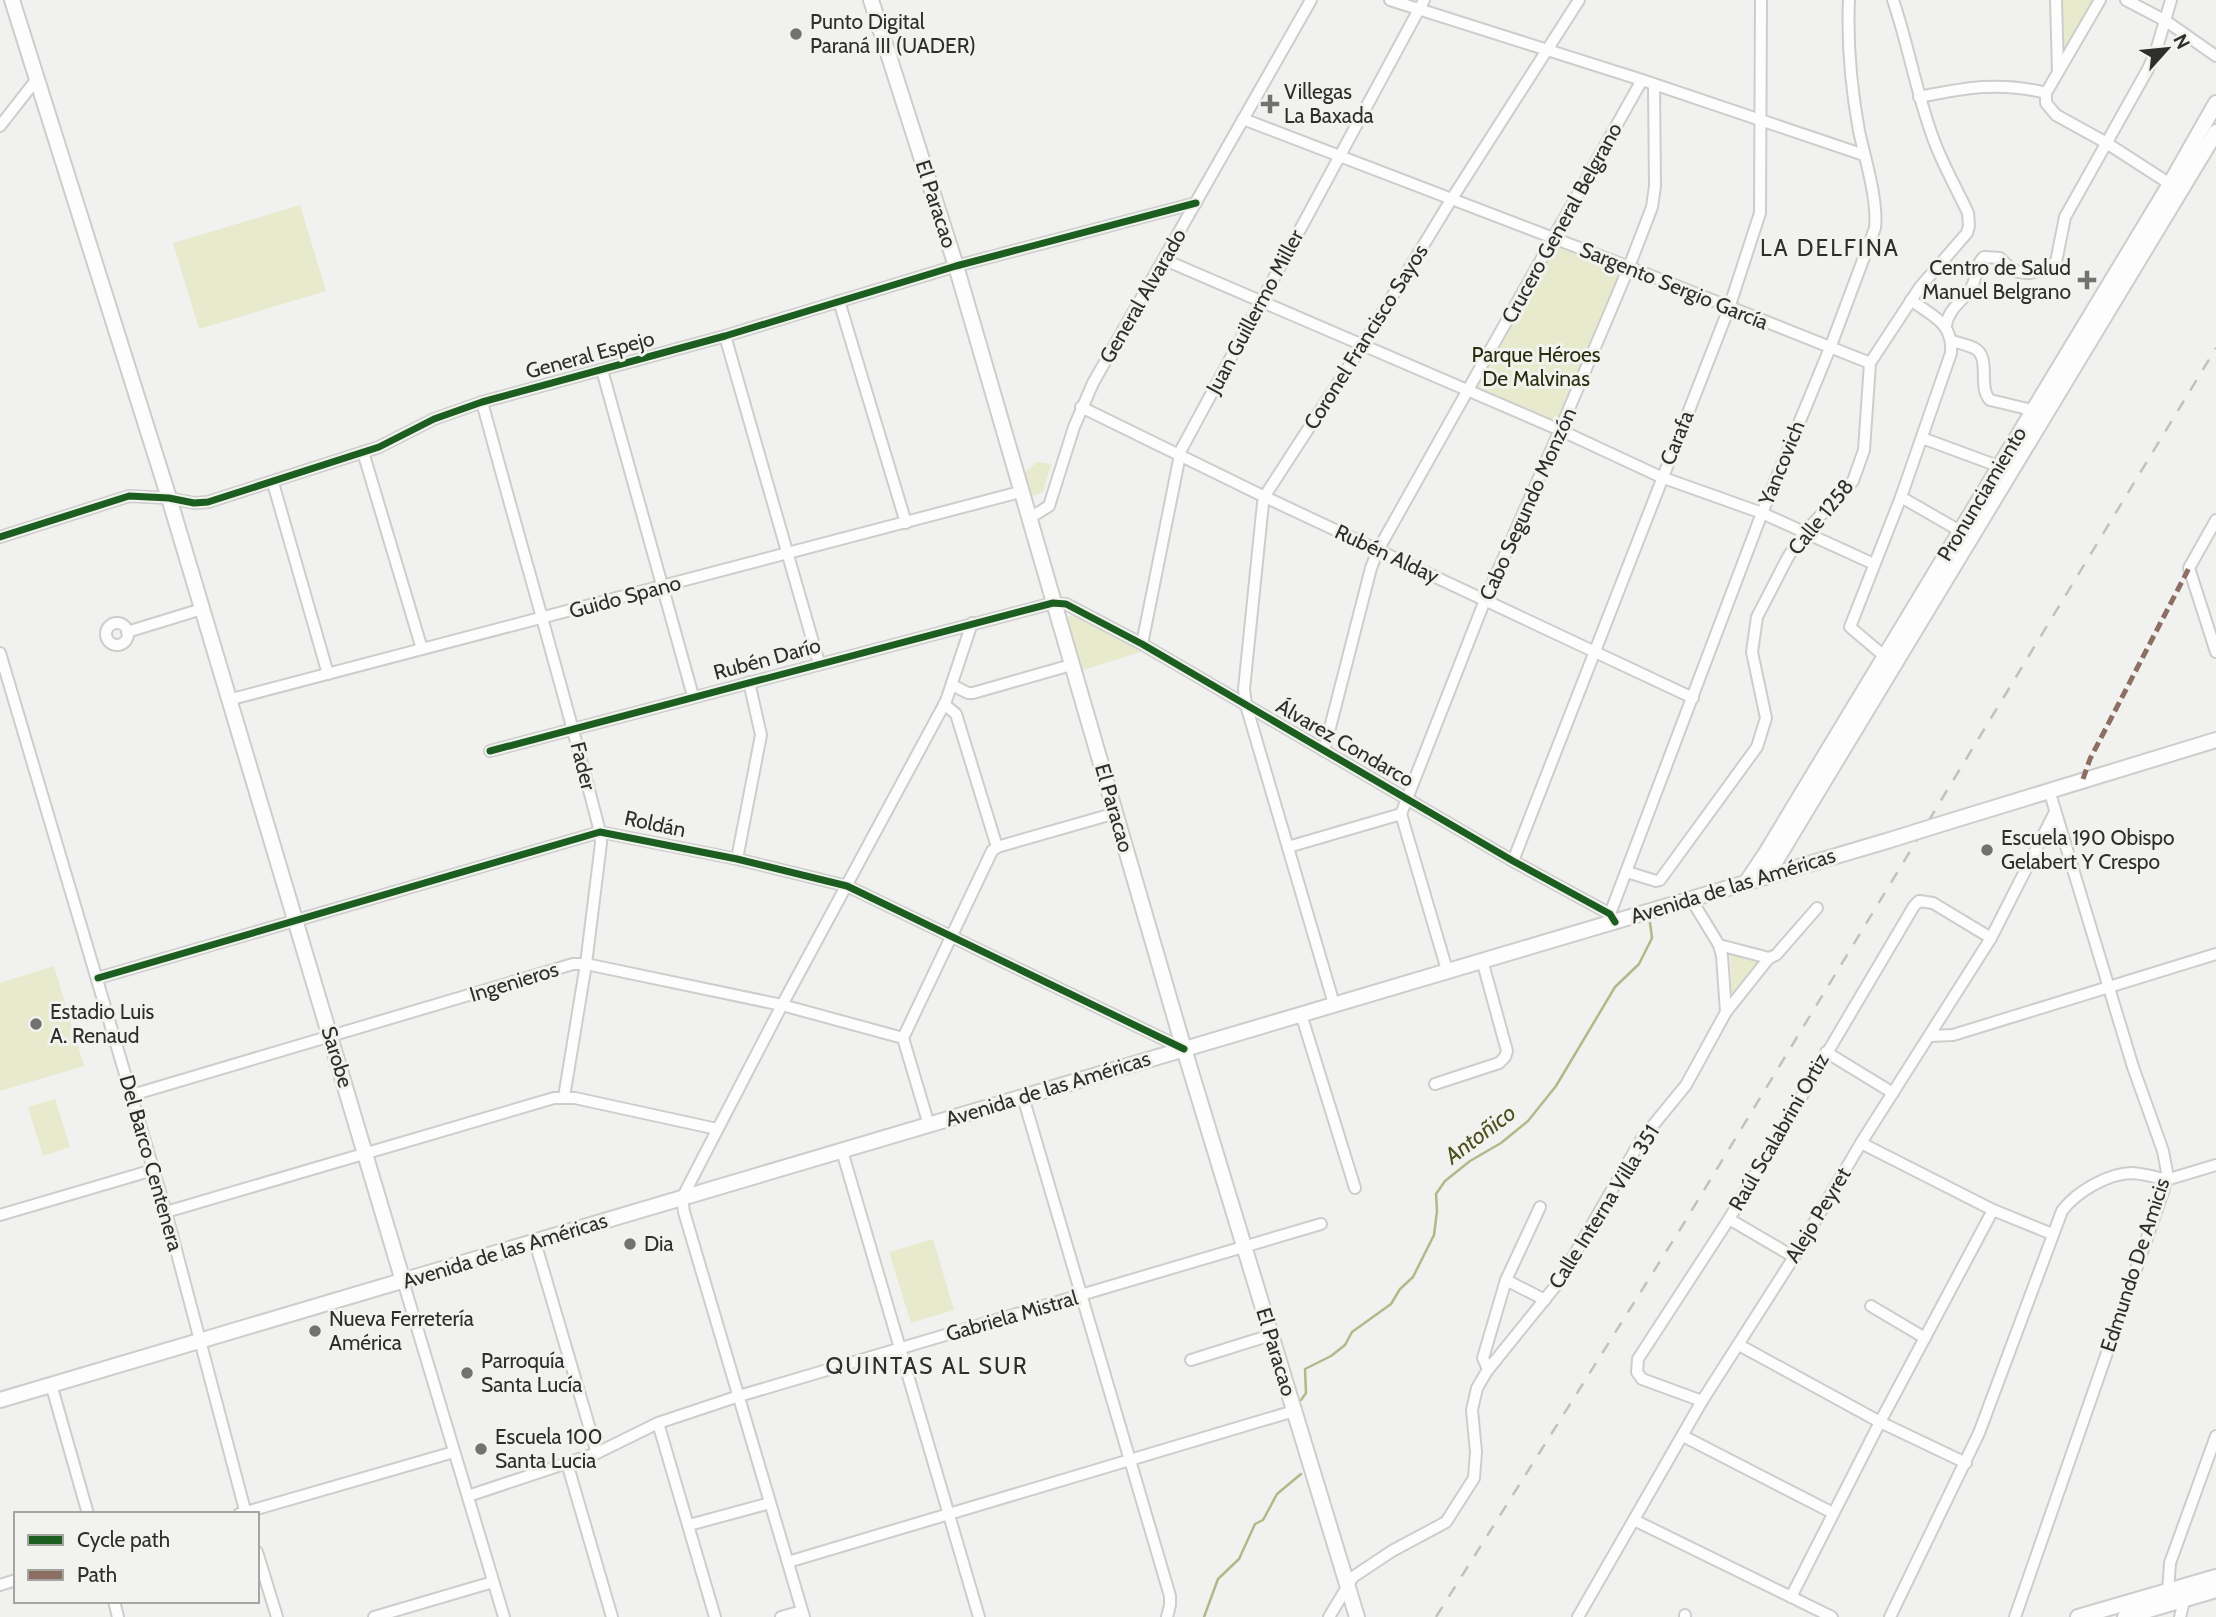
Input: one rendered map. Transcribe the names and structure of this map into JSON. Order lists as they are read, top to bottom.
{
  "streets": {
    "main road": [
      "El Paracao",
      "Pronunciamiento",
      "Avenida de las Américas",
      "Sarobe"
    ],
    "street": [
      "Crucero General Belgrano",
      "Sargento Sergio García",
      "General Alvarado",
      "Juan Guillermo Miller",
      "Coronel Francisco Sayos",
      "General Espejo",
      "Carafa",
      "Yancovich",
      "Cabo Segundo Monzón",
      "Calle 1258",
      "Rubén Alday",
      "Guido Spano",
      "Rubén Darío",
      "Álvarez Condarco",
      "Fader",
      "Roldán",
      "Ingenieros",
      "Raúl Scalabrini Ortiz",
      "Del Barco Centenera",
      "Calle Interna Villa 351",
      "Alejo Peyret",
      "Edmundo De Amicis",
      "Gabriela Mistral"
    ]
  },
  "crossings": [
    ["El Paracao", "General Alvarado"],
    ["El Paracao", "General Espejo"],
    ["El Paracao", "Guido Spano"],
    ["El Paracao", "Rubén Darío"],
    ["El Paracao", "Álvarez Condarco"],
    ["El Paracao", "Roldán"],
    ["El Paracao", "Avenida de las Américas"],
    ["El Paracao", "Calle Interna Villa 351"],
    ["El Paracao", "Gabriela Mistral"],
    ["Crucero General Belgrano", "Sargento Sergio García"],
    ["Crucero General Belgrano", "Rubén Alday"],
    ["Crucero General Belgrano", "Álvarez Condarco"],
    ["Sargento Sergio García", "General Alvarado"],
    ["Sargento Sergio García", "Juan Guillermo Miller"],
    ["Sargento Sergio García", "Coronel Francisco Sayos"],
    ["Sargento Sergio García", "Carafa"],
    ["Sargento Sergio García", "Yancovich"],
    ["Sargento Sergio García", "Cabo Segundo Monzón"],
    ["Sargento Sergio García", "Calle 1258"],
    ["General Alvarado", "General Espejo"],
    ["General Alvarado", "Rubén Alday"],
    ["Juan Guillermo Miller", "Rubén Alday"],
    ["Juan Guillermo Miller", "Álvarez Condarco"],
    ["Coronel Francisco Sayos", "Rubén Alday"],
    ["Coronel Francisco Sayos", "Álvarez Condarco"],
    ["Coronel Francisco Sayos", "Avenida de las Américas"],
    ["General Espejo", "Fader"],
    ["General Espejo", "Sarobe"],
    ["Carafa", "Rubén Alday"],
    ["Carafa", "Álvarez Condarco"],
    ["Yancovich", "Calle 1258"],
    ["Yancovich", "Rubén Alday"],
    ["Yancovich", "Álvarez Condarco"],
    ["Yancovich", "Avenida de las Américas"],
    ["Pronunciamiento", "Avenida de las Américas"],
    ["Cabo Segundo Monzón", "Rubén Alday"],
    ["Cabo Segundo Monzón", "Álvarez Condarco"],
    ["Guido Spano", "Fader"],
    ["Guido Spano", "Sarobe"],
    ["Rubén Darío", "Álvarez Condarco"],
    ["Rubén Darío", "Fader"],
    ["Álvarez Condarco", "Avenida de las Américas"],
    ["Fader", "Roldán"],
    ["Fader", "Ingenieros"],
    ["Roldán", "Avenida de las Américas"],
    ["Roldán", "Sarobe"],
    ["Roldán", "Del Barco Centenera"],
    ["Avenida de las Américas", "Sarobe"],
    ["Avenida de las Américas", "Del Barco Centenera"],
    ["Avenida de las Américas", "Edmundo De Amicis"],
    ["Ingenieros", "Sarobe"],
    ["Ingenieros", "Del Barco Centenera"],
    ["Sarobe", "Gabriela Mistral"],
    ["Raúl Scalabrini Ortiz", "Alejo Peyret"],
    ["Alejo Peyret", "Edmundo De Amicis"]
  ],
  "districts": ["LA DELFINA", "QUINTAS AL SUR"],
  "water": ["Antoñico"],
  "parks": ["Parque Héroes De Malvinas"],
  "places": {
    "other": [
      "Punto Digital Paraná III (UADER)",
      "Escuela 190 Obispo Gelabert Y Crespo",
      "Estadio Luis A. Renaud",
      "Dia",
      "Nueva Ferretería América",
      "Parroquía Santa Lucía",
      "Escuela 100 Santa Lucia"
    ],
    "health": ["Villegas La Baxada", "Centro de Salud Manuel Belgrano"]
  },
  "legend": ["Cycle path", "Path"],
  "north": "top right"
}
